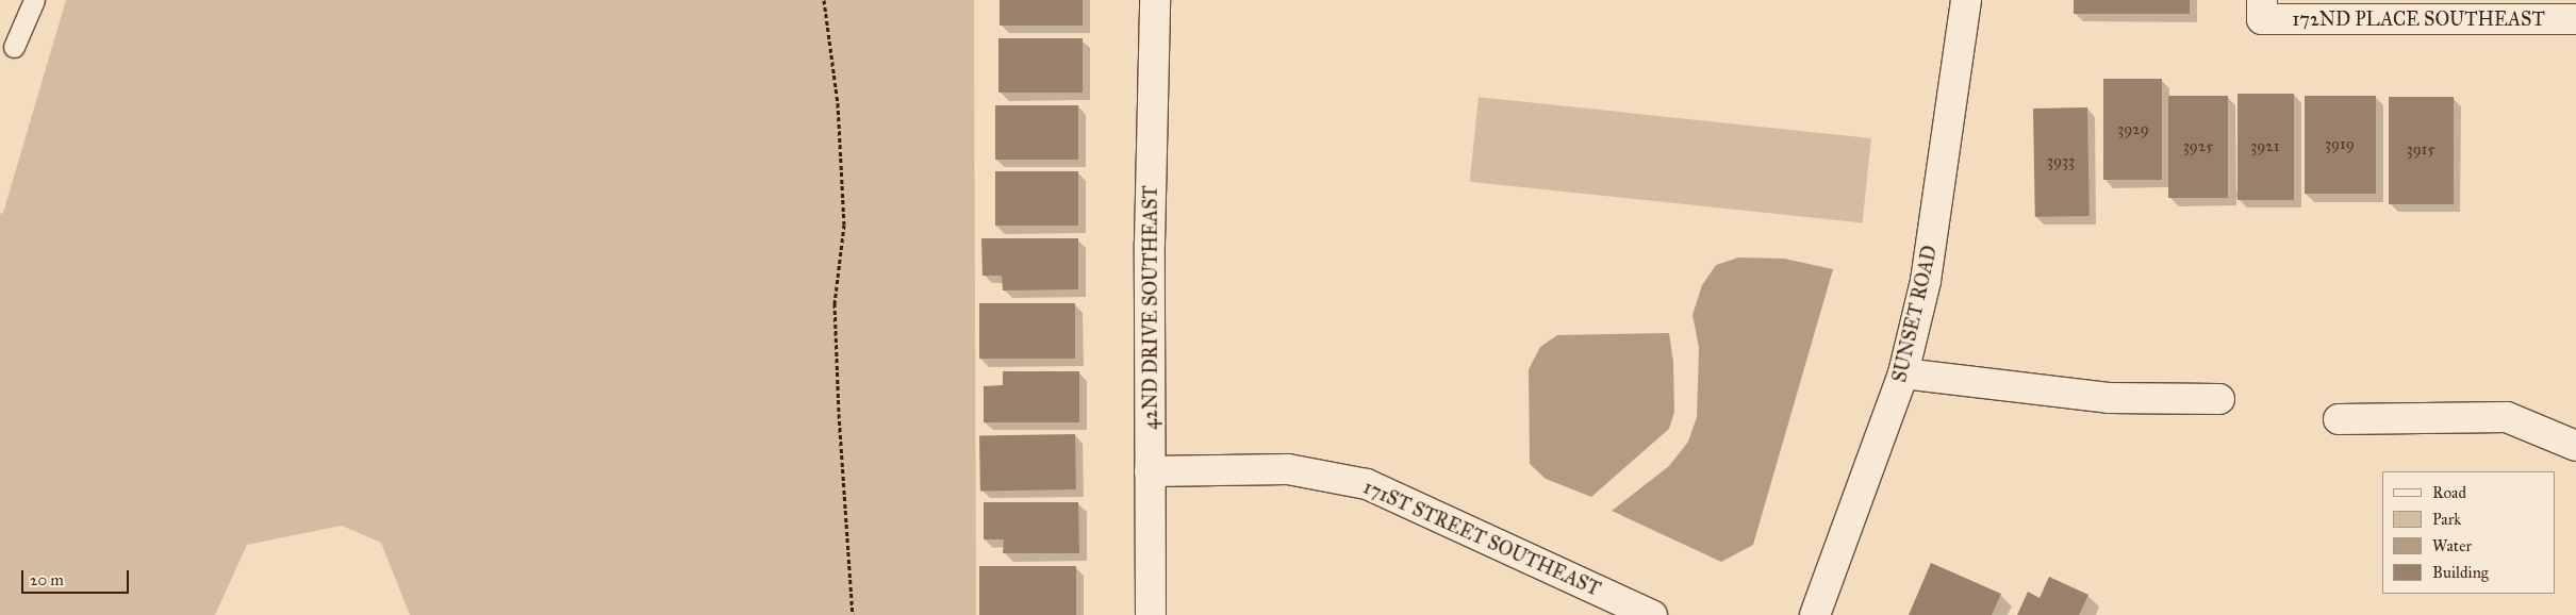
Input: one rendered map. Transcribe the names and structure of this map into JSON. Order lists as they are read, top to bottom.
{
  "streets": {
    "street": [
      "172ND PLACE SOUTHEAST",
      "42ND DRIVE SOUTHEAST",
      "SUNSET ROAD",
      "171ST STREET SOUTHEAST"
    ]
  },
  "crossings": [
    ["42ND DRIVE SOUTHEAST", "171ST STREET SOUTHEAST"]
  ],
  "house_numbers": [
    "3929",
    "3919",
    "3925",
    "3921",
    "3915",
    "3933"
  ],
  "legend": [
    "Road",
    "Park",
    "Water",
    "Building"
  ],
  "scale_bar": "20 m"
}
